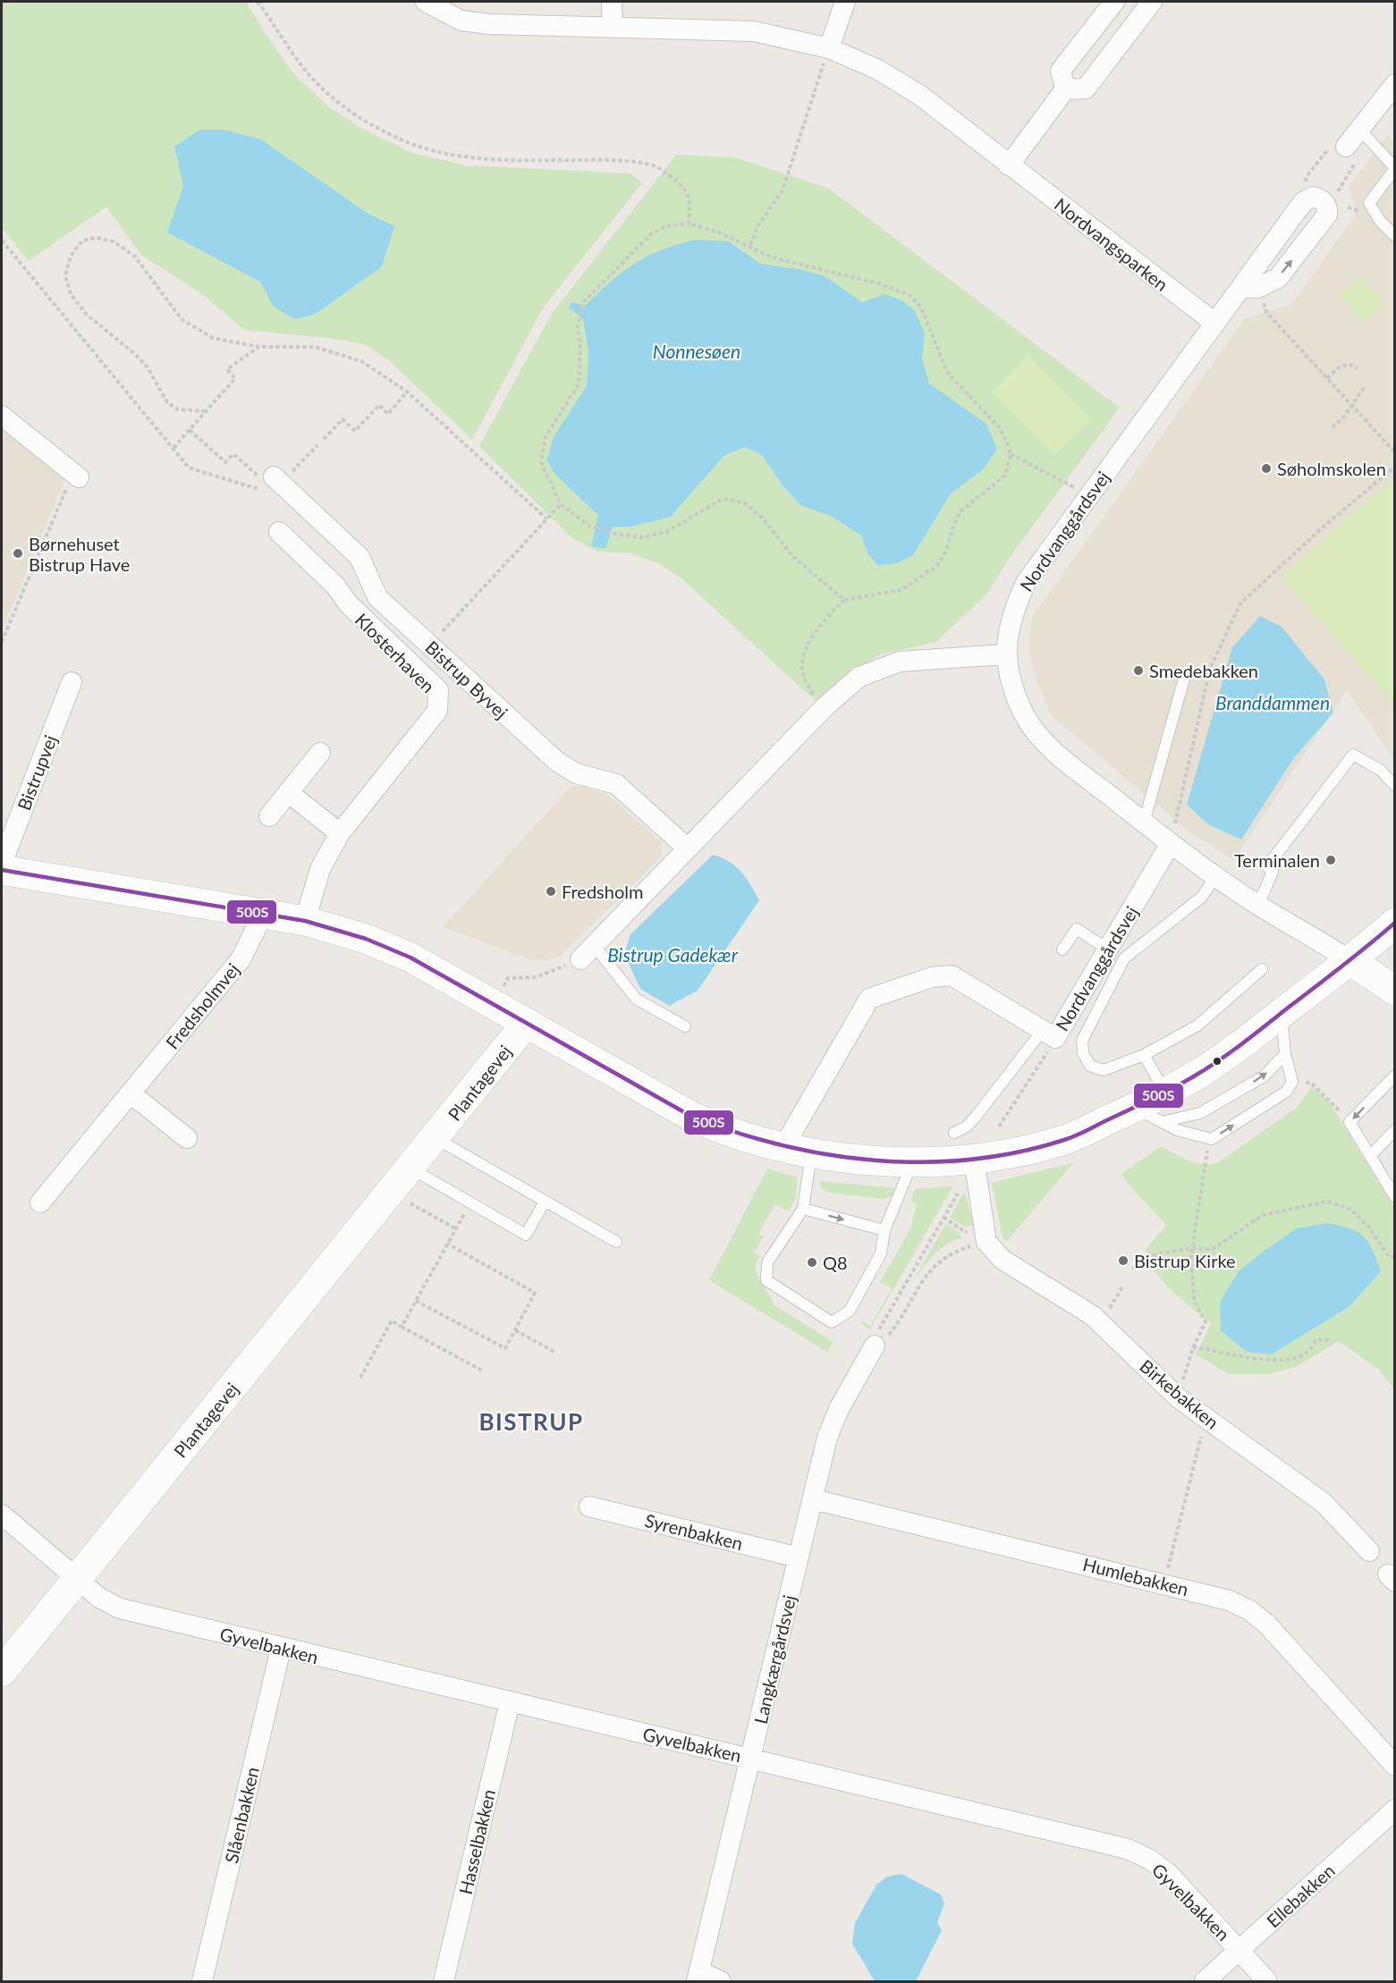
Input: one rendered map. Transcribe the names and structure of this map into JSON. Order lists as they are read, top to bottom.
{
  "streets": {
    "main road": ["Plantagevej"],
    "street": [
      "Nordvangsparken",
      "Nordvanggårdsvej",
      "Klosterhaven",
      "Bistrup Byvej",
      "Bistrupvej",
      "Fredsholmvej",
      "Birkebakken",
      "Syrenbakken",
      "Humlebakken",
      "Gyvelbakken",
      "Langkærgårdsvej",
      "Slåenbakken",
      "Hasselbakken",
      "Ellebakken"
    ]
  },
  "crossings": [
    ["Nordvangsparken", "Nordvanggårdsvej"],
    ["Plantagevej", "Gyvelbakken"],
    ["Syrenbakken", "Langkærgårdsvej"],
    ["Humlebakken", "Langkærgårdsvej"],
    ["Gyvelbakken", "Langkærgårdsvej"],
    ["Gyvelbakken", "Slåenbakken"],
    ["Gyvelbakken", "Hasselbakken"],
    ["Gyvelbakken", "Ellebakken"]
  ],
  "districts": ["BISTRUP"],
  "water": ["Nonnesøen", "Branddammen", "Bistrup Gadekær"],
  "places": [
    "Søholmskolen",
    "Børnehuset Bistrup Have",
    "Smedebakken",
    "Terminalen",
    "Fredsholm",
    "Bistrup Kirke",
    "Q8"
  ],
  "lines": ["transit line 500S"]
}
